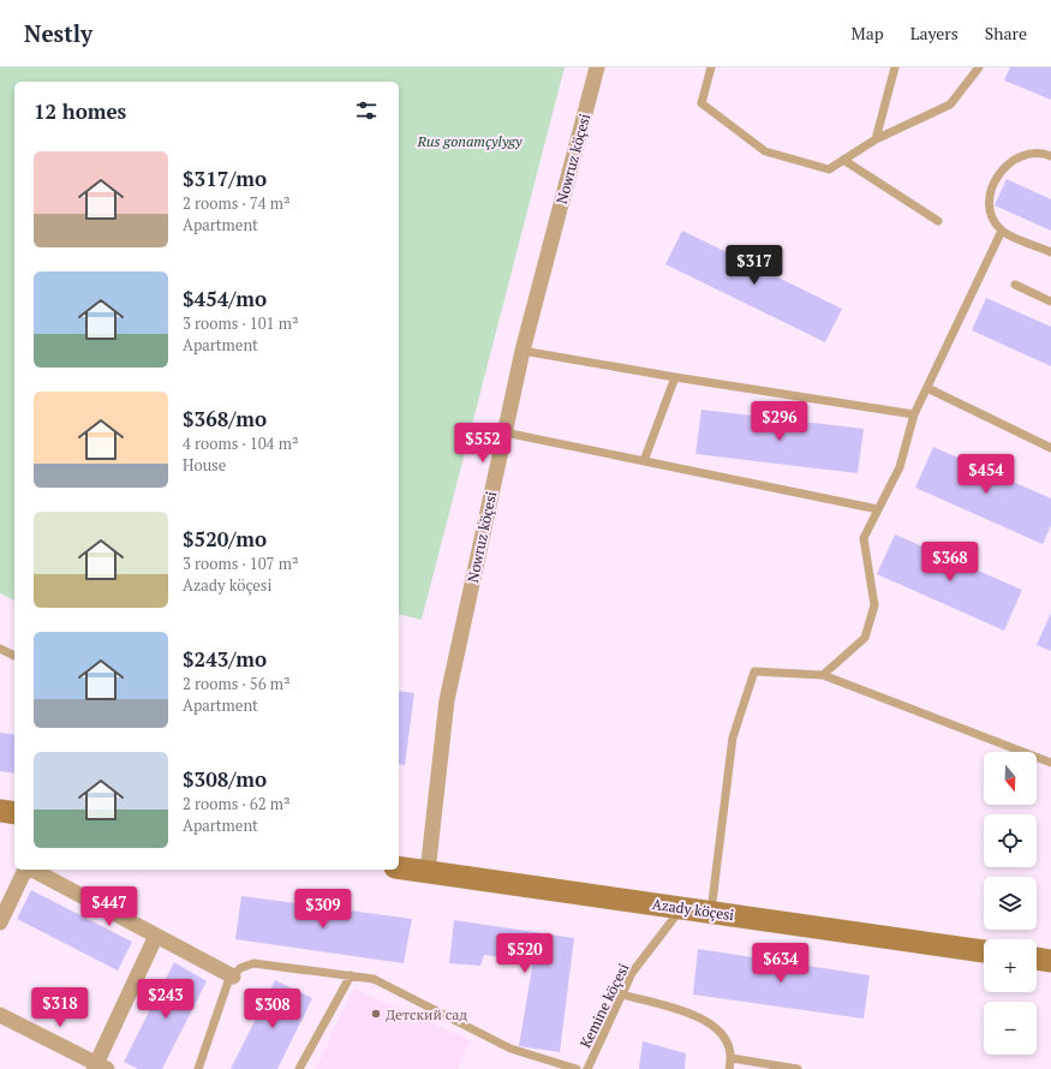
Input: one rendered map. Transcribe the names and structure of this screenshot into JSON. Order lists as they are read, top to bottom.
{
  "streets": {
    "main road": ["Azady köçesi"],
    "street": ["Nowruz köçesi"],
    "lane": ["Kemine köçesi"]
  },
  "crossings": [
    ["Nowruz köçesi", "Azady köçesi"],
    ["Azady köçesi", "Kemine köçesi"]
  ],
  "parks": ["Rus gonamçylygy"],
  "places": ["Детский сад"],
  "north": "bottom",
  "page": {
    "header": "Nestly",
    "nav": ["Map", "Layers", "Share"],
    "heading": "12 homes",
    "list": [
      {
        "name": "$317/mo",
        "note": "2 rooms · 74 m² · Apartment"
      },
      {
        "name": "$454/mo",
        "note": "3 rooms · 101 m² · Apartment"
      },
      {
        "name": "$368/mo",
        "note": "4 rooms · 104 m² · House"
      },
      {
        "name": "$520/mo",
        "note": "3 rooms · 107 m² · Azady köçesi"
      },
      {
        "name": "$243/mo",
        "note": "2 rooms · 56 m² · Apartment"
      },
      {
        "name": "$308/mo",
        "note": "2 rooms · 62 m² · Apartment"
      }
    ],
    "price": [
      "$317",
      "$296",
      "$552",
      "$454",
      "$368",
      "$447",
      "$309",
      "$520",
      "$634",
      "$243",
      "$318",
      "$308"
    ],
    "map_buttons": ["+", "−"]
  }
}
